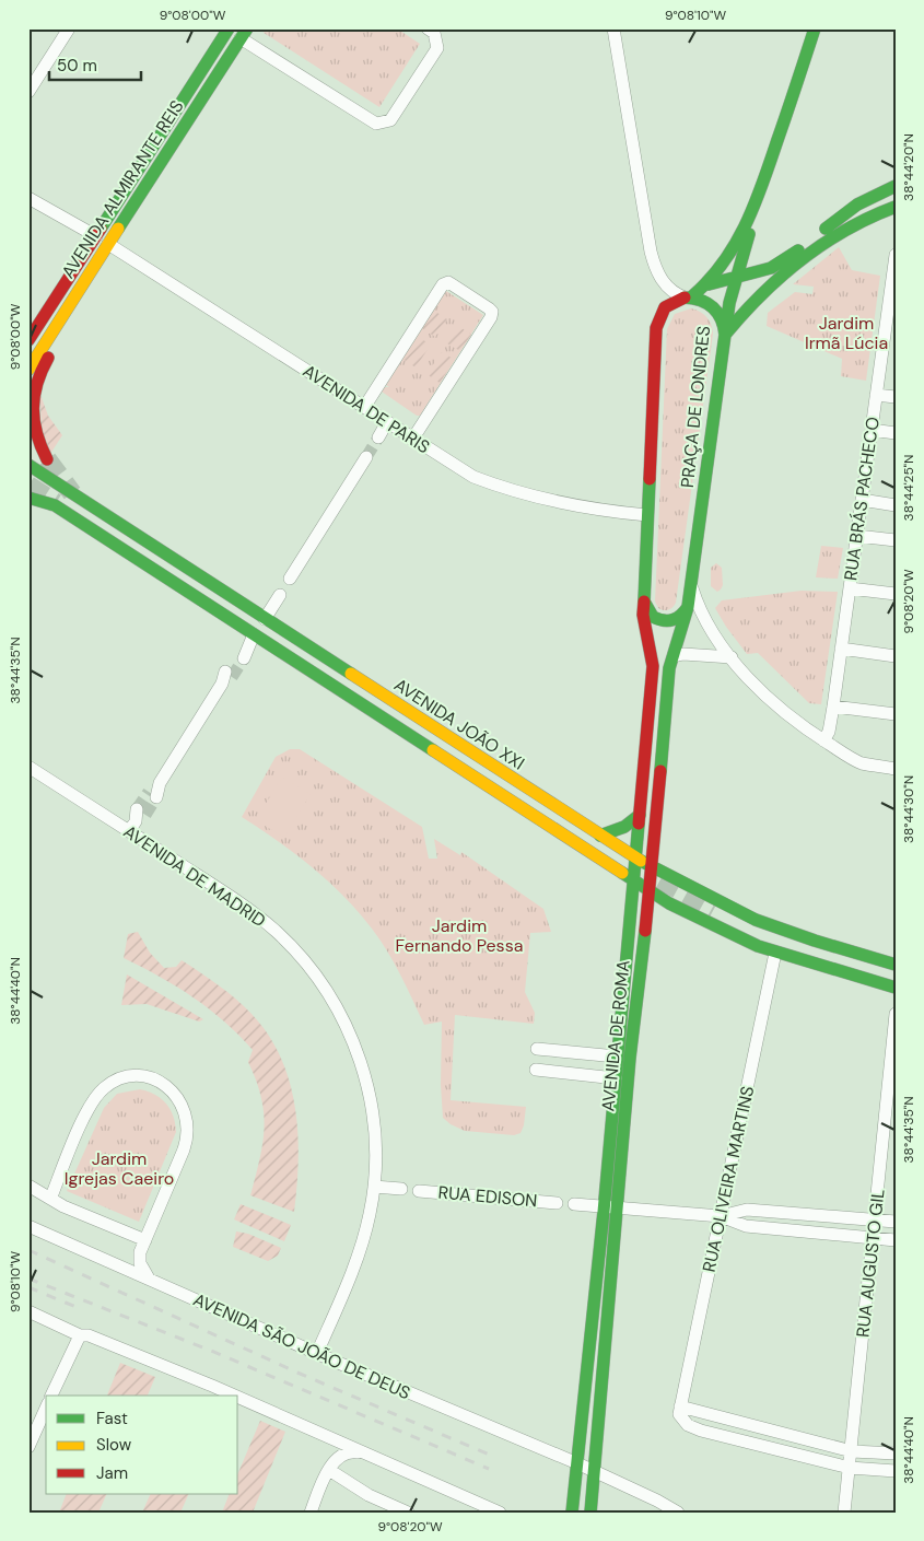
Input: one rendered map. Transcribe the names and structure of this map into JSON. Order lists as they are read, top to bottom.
{
  "streets": {
    "main road": [
      "AVENIDA ALMIRANTE REIS",
      "PRAÇA DE LONDRES",
      "AVENIDA JOÃO XXI",
      "AVENIDA DE ROMA"
    ],
    "street": [
      "AVENIDA DE PARIS",
      "RUA BRÁS PACHECO",
      "AVENIDA DE MADRID",
      "RUA OLIVEIRA MARTINS",
      "RUA EDISON",
      "RUA AUGUSTO GIL",
      "AVENIDA SÃO JOÃO DE DEUS"
    ]
  },
  "crossings": [
    ["AVENIDA ALMIRANTE REIS", "AVENIDA DE PARIS"],
    ["PRAÇA DE LONDRES", "AVENIDA DE ROMA"],
    ["AVENIDA JOÃO XXI", "AVENIDA DE ROMA"],
    ["AVENIDA JOÃO XXI", "RUA OLIVEIRA MARTINS"],
    ["AVENIDA DE MADRID", "AVENIDA SÃO JOÃO DE DEUS"],
    ["AVENIDA DE ROMA", "AVENIDA SÃO JOÃO DE DEUS"]
  ],
  "parks": ["Jardim Irmã Lúcia", "Jardim Fernando Pessa", "Jardim Igrejas Caeiro"],
  "legend": ["Fast", "Slow", "Jam"],
  "scale_bar": "50 m",
  "coordinates": [
    "9°08'00\"W",
    "9°08'10\"W",
    "38°44'20\"N",
    "38°44'25\"N",
    "9°08'20\"W",
    "38°44'35\"N",
    "38°44'30\"N",
    "38°44'40\"N"
  ]
}
